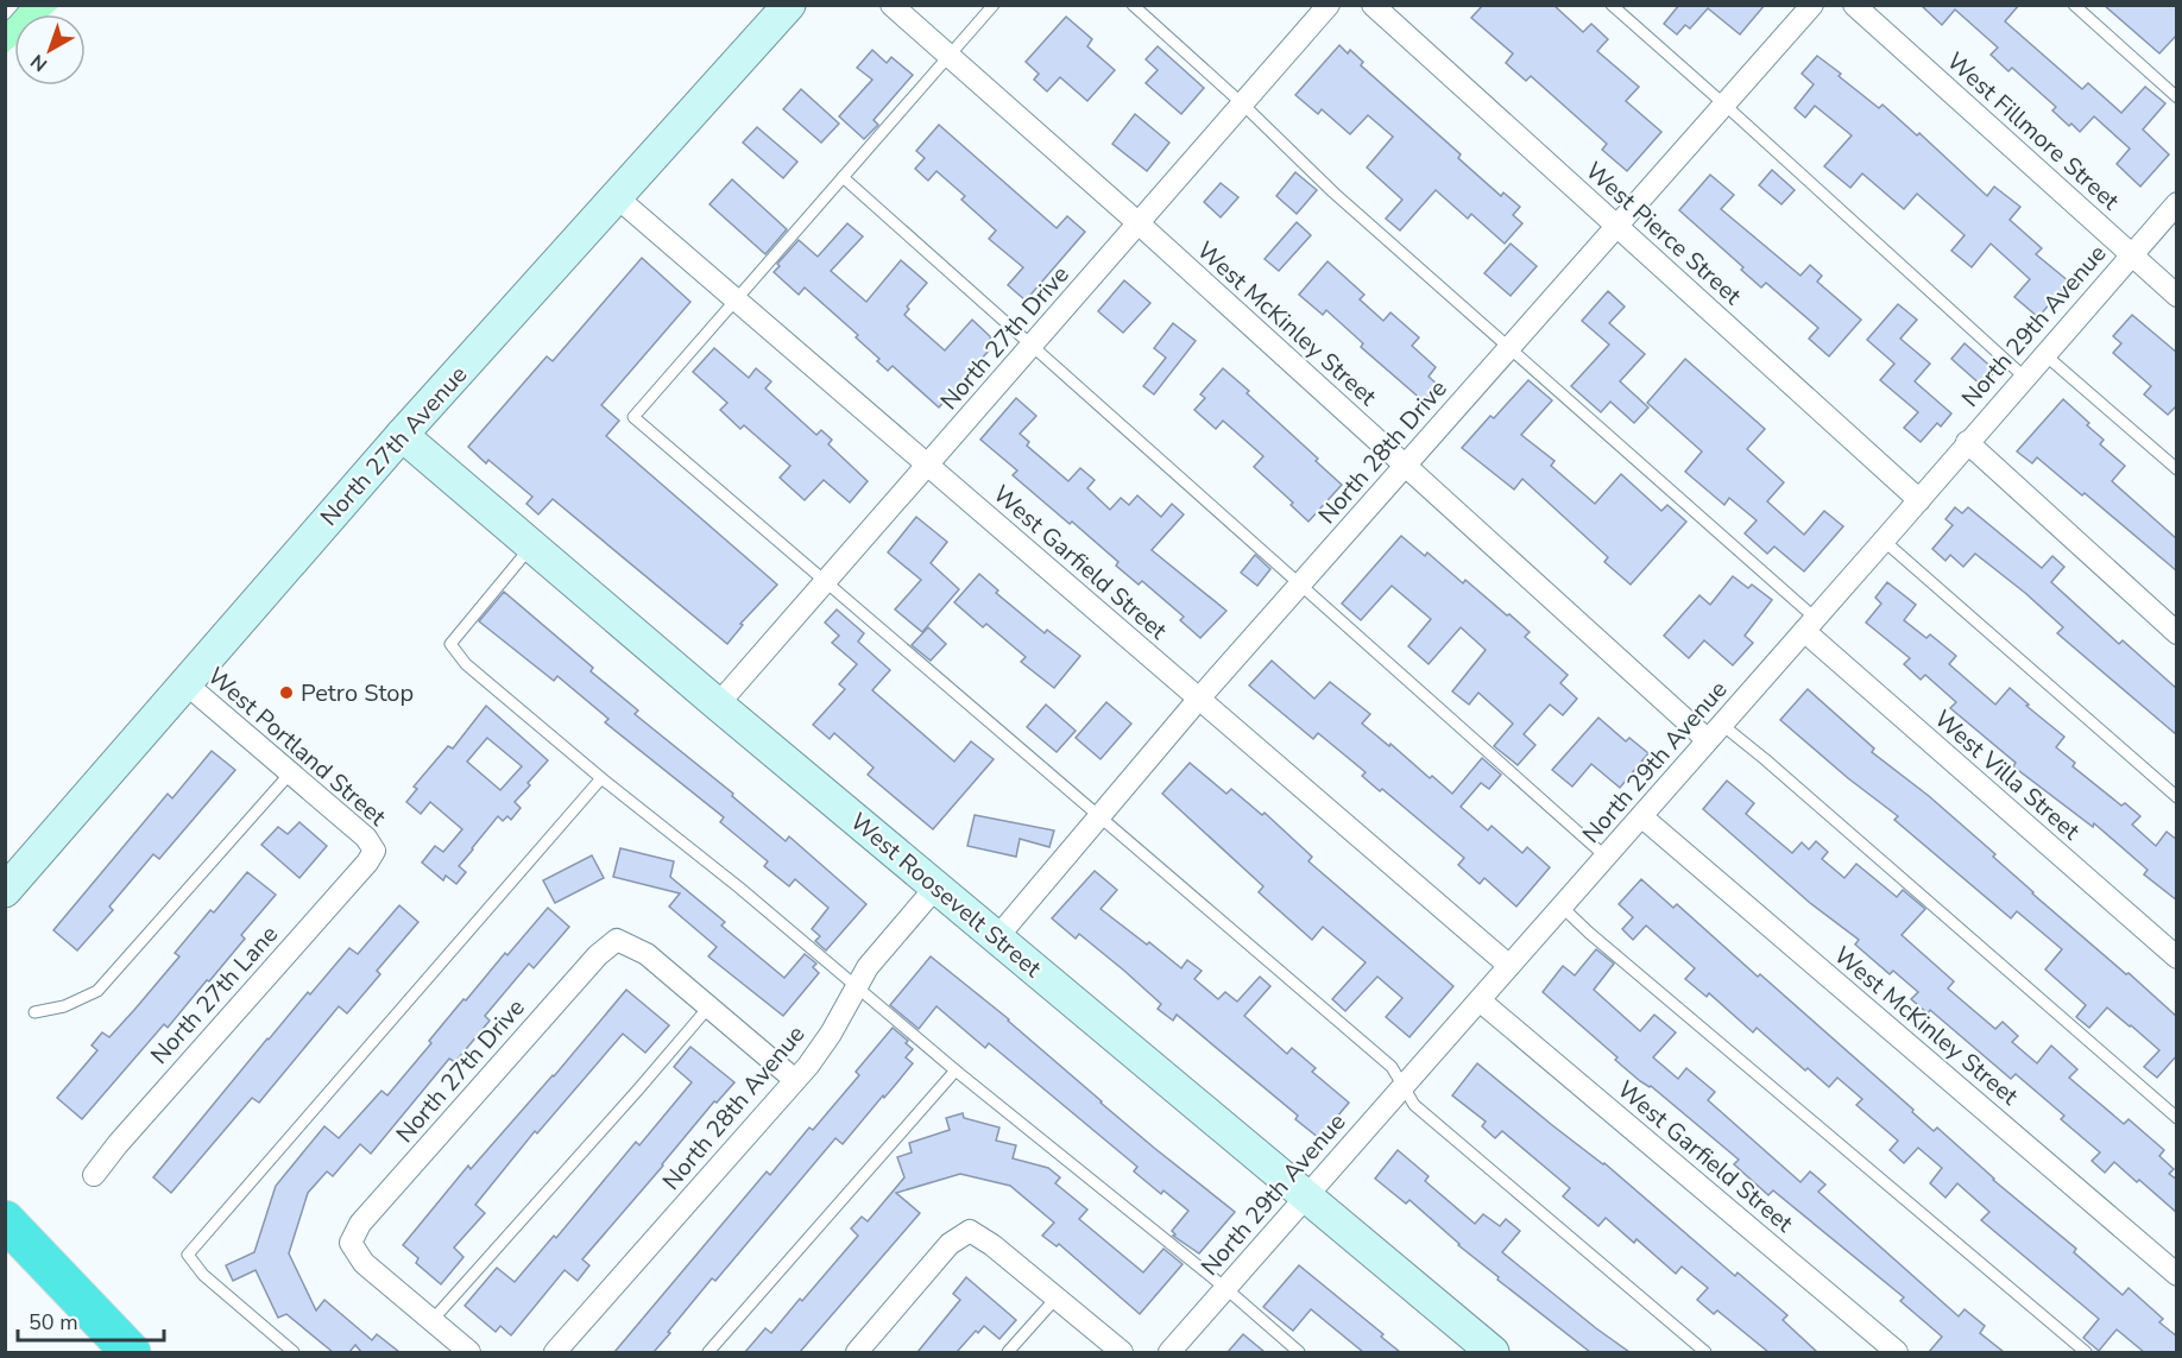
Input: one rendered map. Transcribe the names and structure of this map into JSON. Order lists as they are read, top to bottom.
{
  "streets": {
    "street": [
      "West Fillmore Street",
      "West Pierce Street",
      "West McKinley Street",
      "North 29th Avenue",
      "North 27th Drive",
      "North 27th Avenue",
      "North 28th Drive",
      "West Garfield Street",
      "West Portland Street",
      "West Villa Street",
      "West Roosevelt Street",
      "North 27th Lane",
      "North 28th Avenue"
    ]
  },
  "crossings": [
    ["West Fillmore Street", "North 29th Avenue"],
    ["West Pierce Street", "North 29th Avenue"],
    ["West Pierce Street", "North 28th Drive"],
    ["West McKinley Street", "North 29th Avenue"],
    ["West McKinley Street", "North 27th Drive"],
    ["West McKinley Street", "North 28th Drive"],
    ["North 29th Avenue", "West Garfield Street"],
    ["North 29th Avenue", "West Villa Street"],
    ["North 29th Avenue", "West Roosevelt Street"],
    ["North 27th Drive", "West Garfield Street"],
    ["North 27th Drive", "West Roosevelt Street"],
    ["North 27th Avenue", "West Garfield Street"],
    ["North 27th Avenue", "West Portland Street"],
    ["North 27th Avenue", "West Roosevelt Street"],
    ["North 28th Drive", "West Garfield Street"],
    ["North 28th Drive", "West Roosevelt Street"],
    ["West Portland Street", "North 27th Lane"],
    ["West Roosevelt Street", "North 28th Avenue"]
  ],
  "places": ["Petro Stop"],
  "scale_bar": "50 m",
  "north": "bottom left"
}
